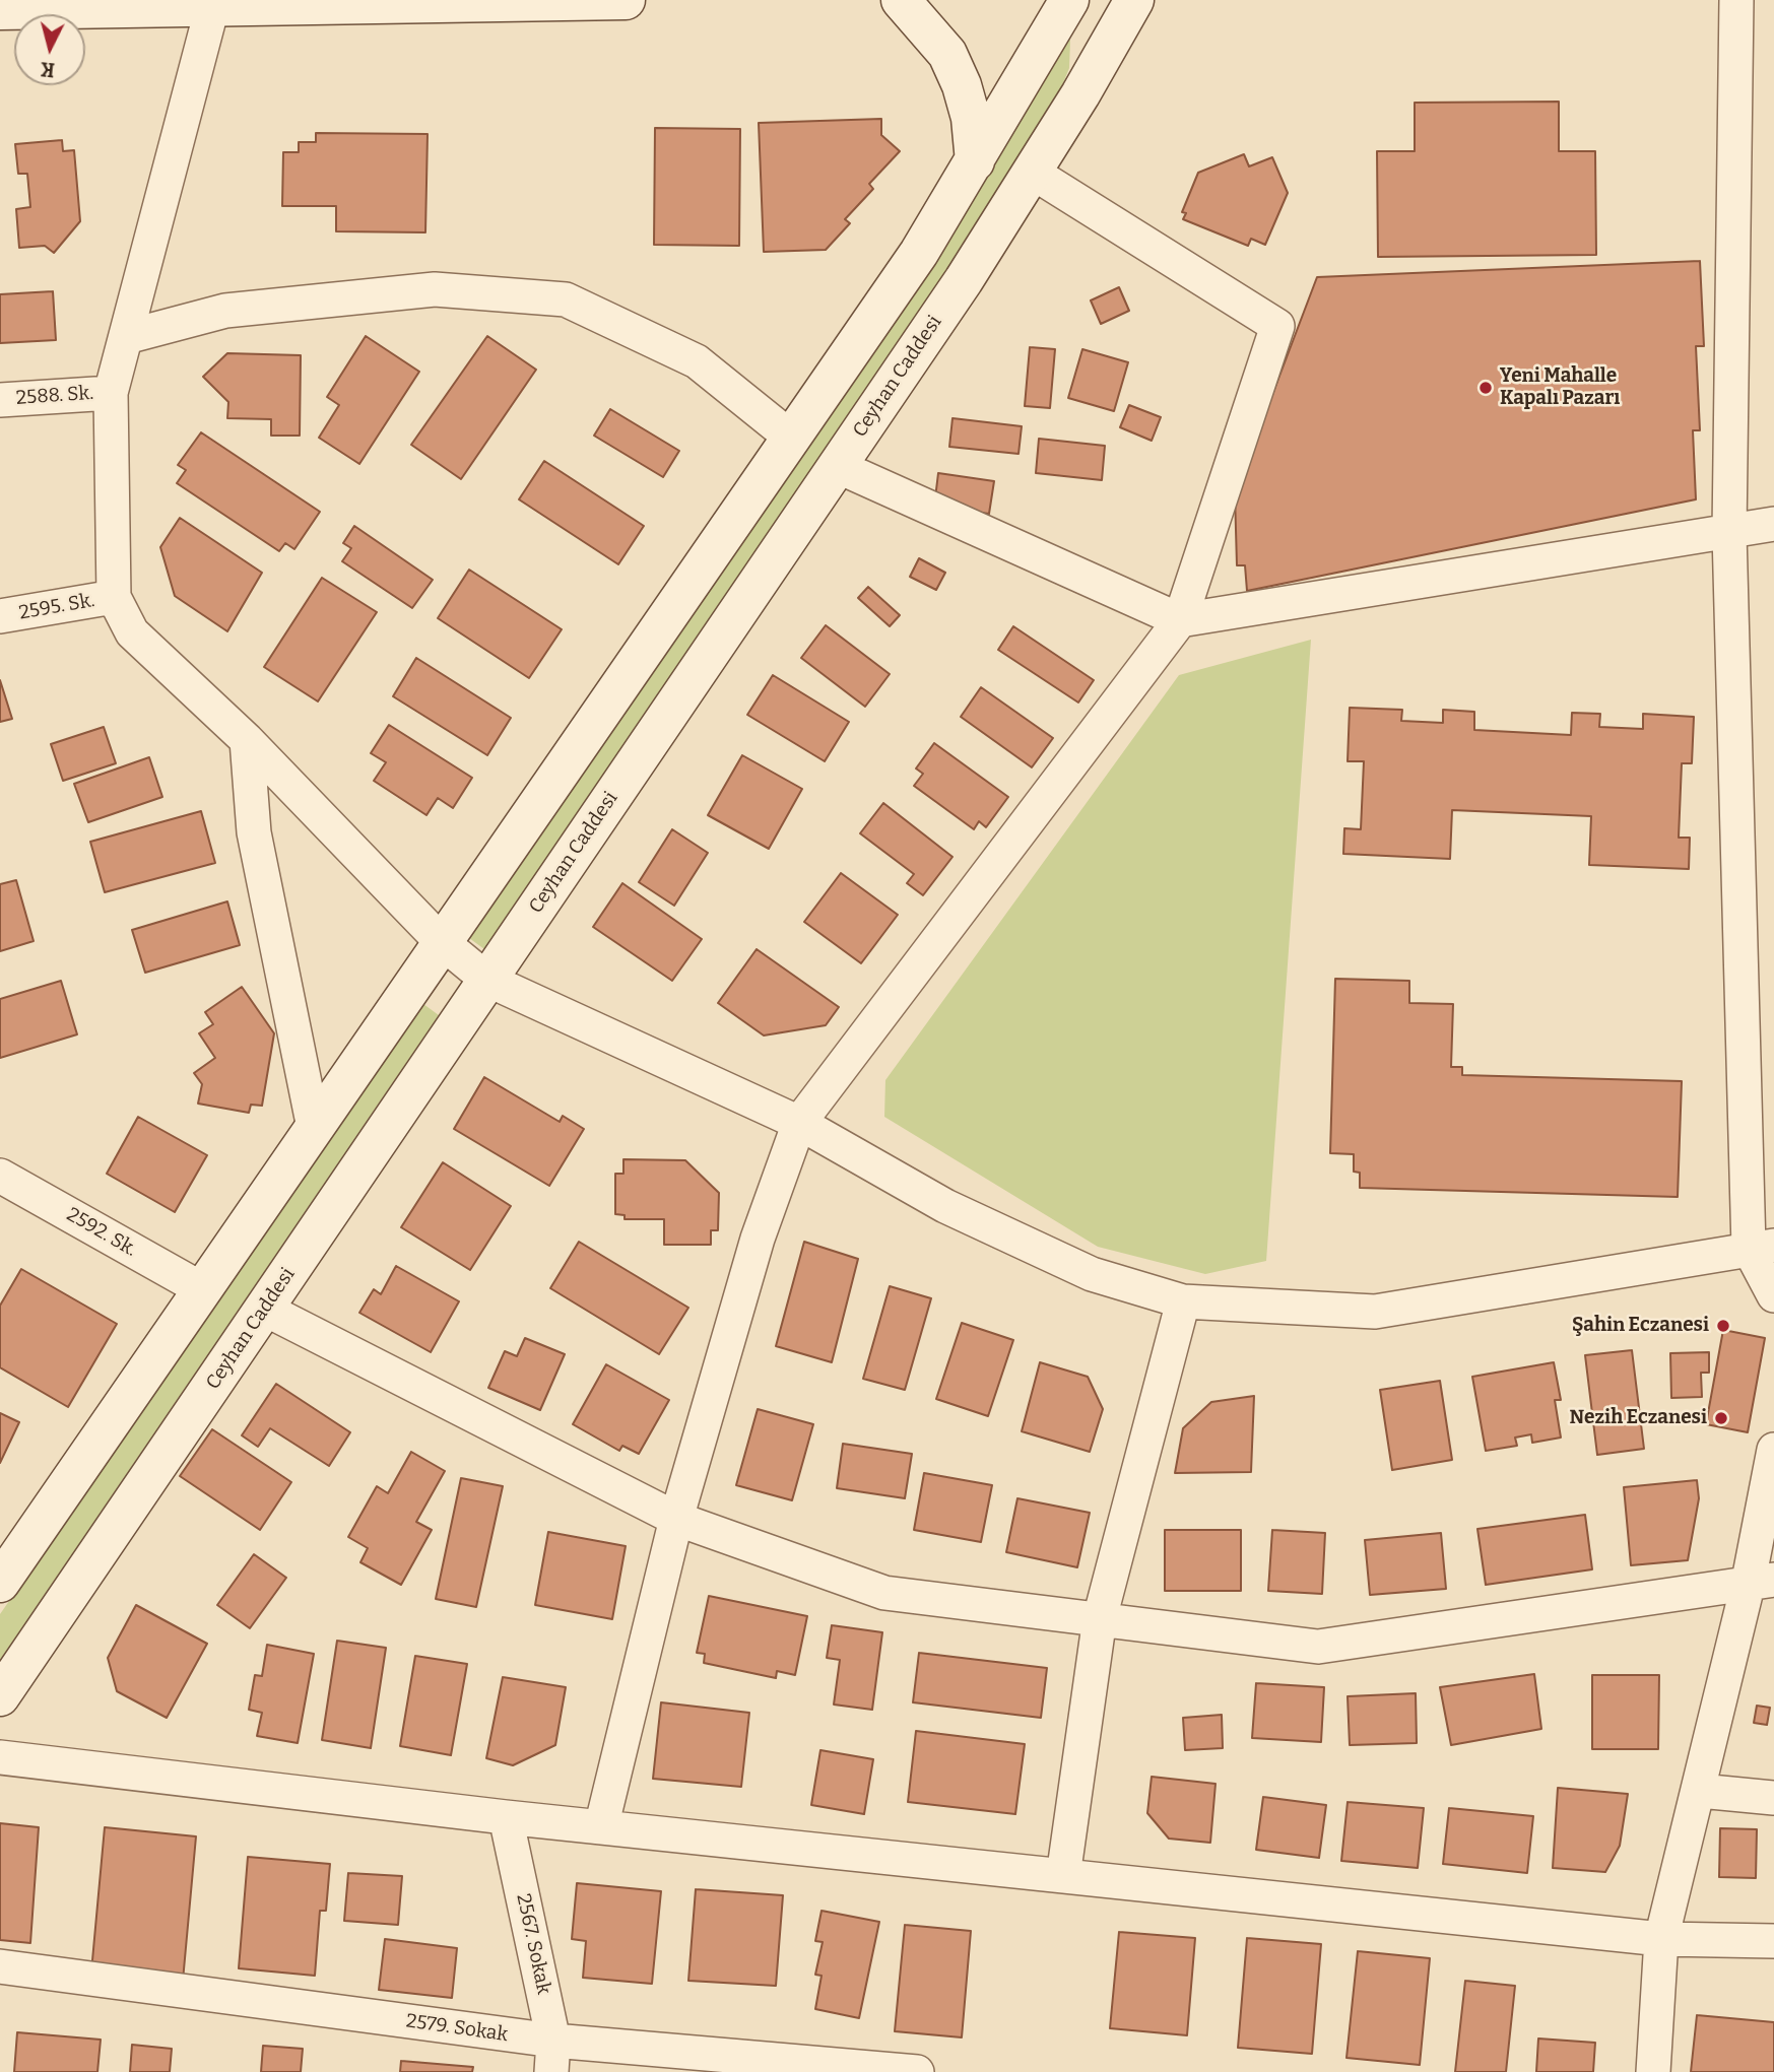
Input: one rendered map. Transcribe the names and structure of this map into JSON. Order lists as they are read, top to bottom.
{
  "streets": {
    "street": [
      "Ceyhan Caddesi",
      "2588. Sk.",
      "2595. Sk.",
      "2592. Sk.",
      "2567. Sokak",
      "2579. Sokak"
    ]
  },
  "crossings": [
    ["2567. Sokak", "2579. Sokak"]
  ],
  "places": ["Yeni Mahalle Kapalı Pazarı", "Şahin Eczanesi", "Nezih Eczanesi"],
  "north": "bottom"
}
